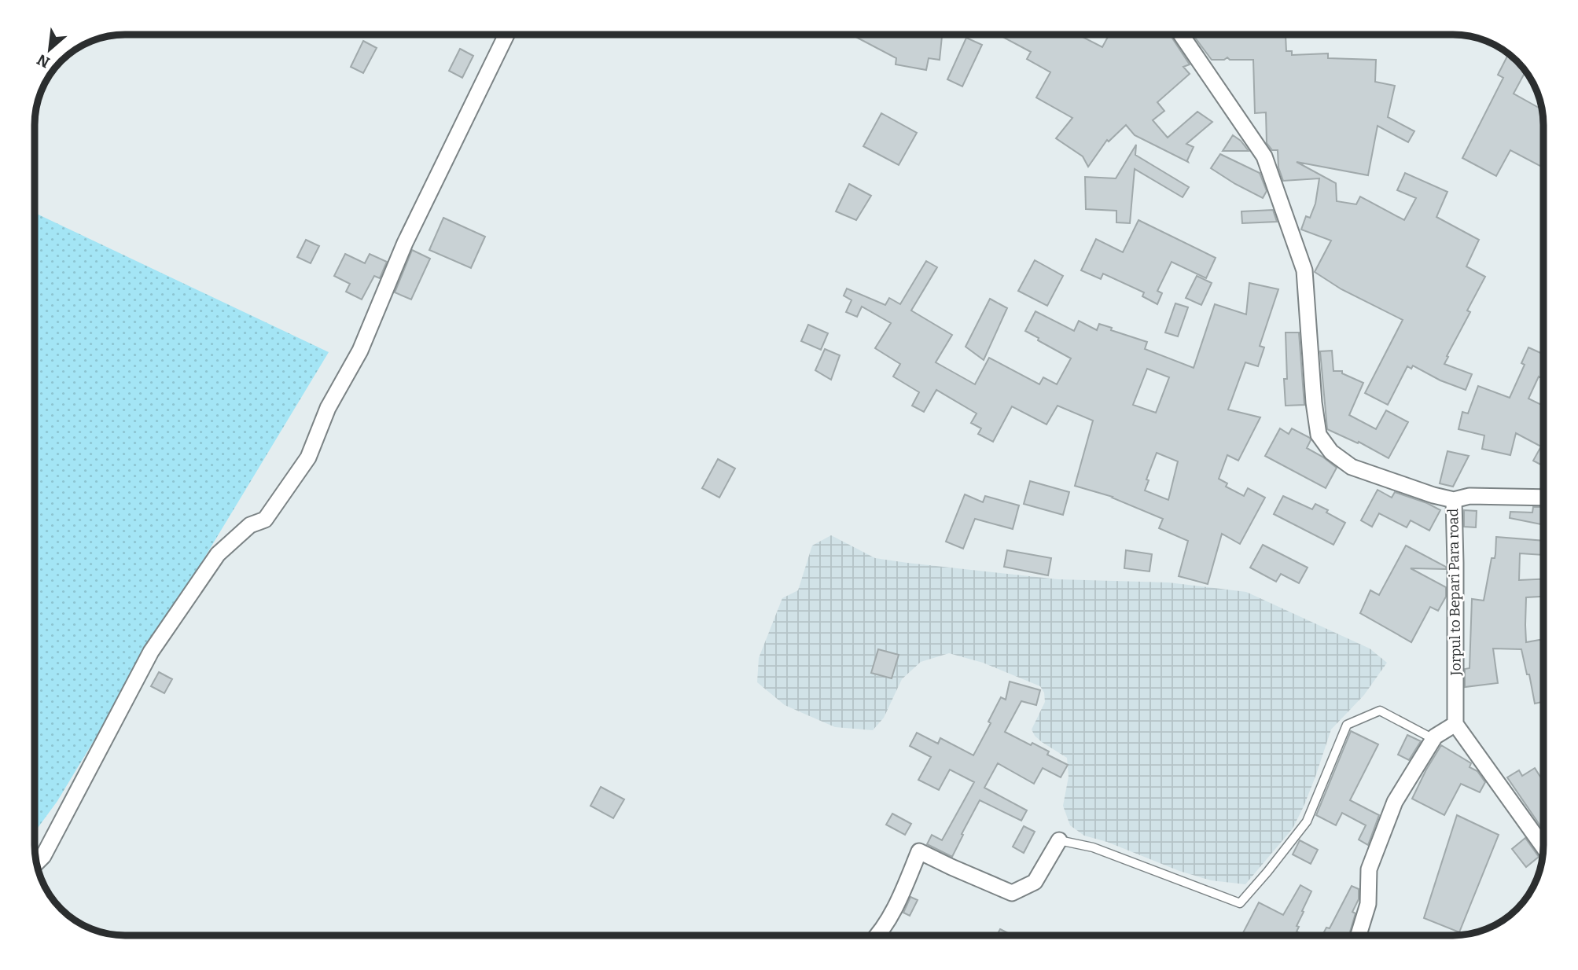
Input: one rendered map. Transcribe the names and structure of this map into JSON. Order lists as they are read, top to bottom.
{
  "streets": {
    "street": ["Jorpul to Bepari Para road"]
  },
  "north": "bottom left"
}
